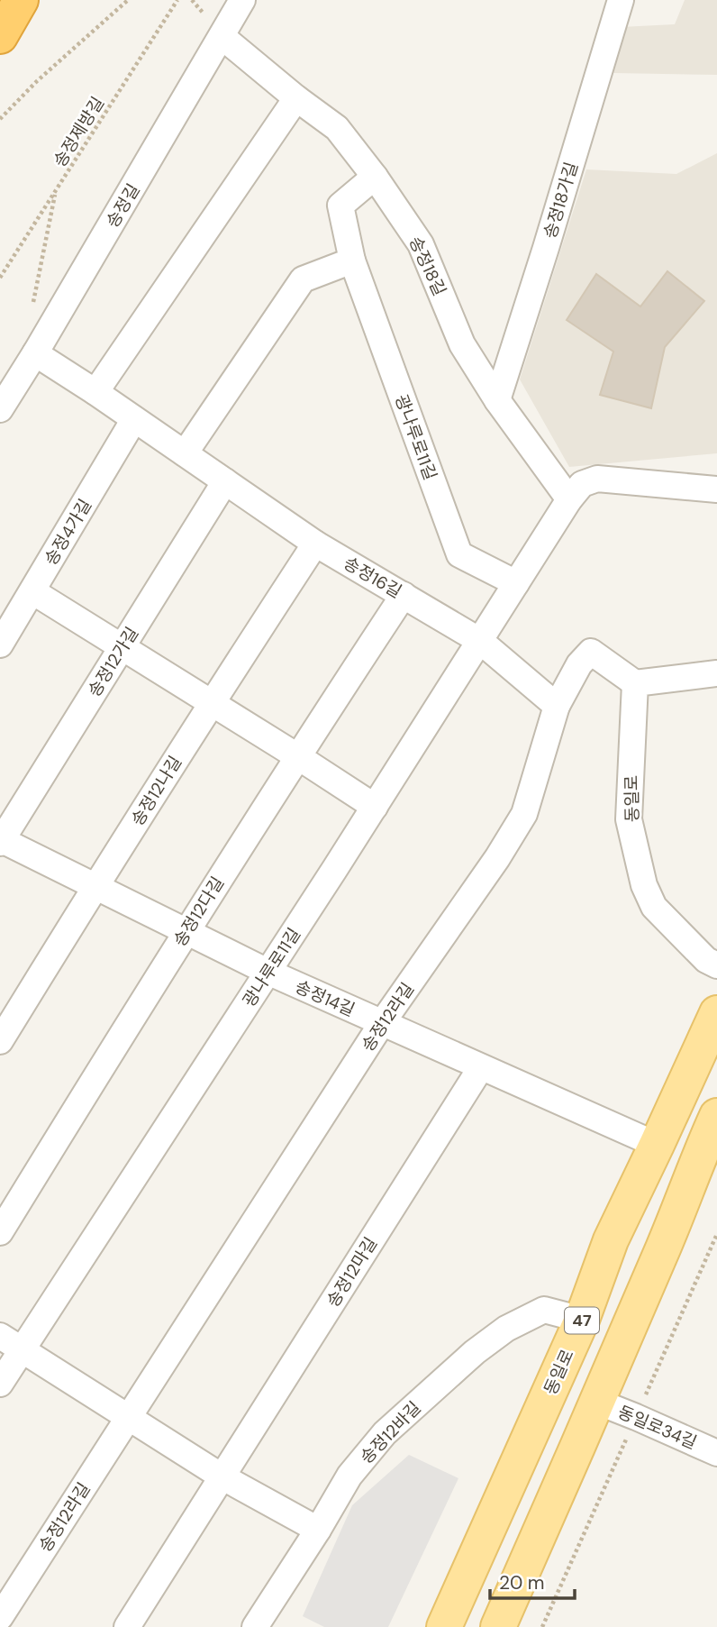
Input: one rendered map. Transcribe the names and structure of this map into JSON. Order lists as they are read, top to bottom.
{
  "streets": {
    "main road": ["동일로", "47"],
    "street": [
      "송정18가길",
      "송정길",
      "송정18길",
      "광나루로11길",
      "송정4가길",
      "송정16길",
      "송정12가길",
      "송정12나길",
      "송정12다길",
      "송정14길",
      "송정12라길",
      "송정12마길",
      "동일로34길",
      "송정12바길"
    ],
    "path": ["송정제방길"]
  },
  "crossings": [
    ["송정18가길", "송정18길"],
    ["송정길", "송정18길"],
    ["송정길", "송정16길"],
    ["송정18길", "광나루로11길"],
    ["광나루로11길", "송정16길"],
    ["광나루로11길", "송정14길"],
    ["송정4가길", "송정16길"],
    ["송정16길", "송정12가길"],
    ["송정16길", "송정12나길"],
    ["송정16길", "송정12다길"],
    ["송정16길", "송정12라길"],
    ["송정12가길", "송정14길"],
    ["송정12나길", "송정14길"],
    ["동일로", "송정14길"],
    ["동일로", "송정12라길"],
    ["동일로", "송정12바길"],
    ["송정12다길", "송정14길"],
    ["송정14길", "송정12라길"],
    ["송정14길", "송정12마길"],
    ["47", "동일로34길"]
  ],
  "scale_bar": "20 m"
}
